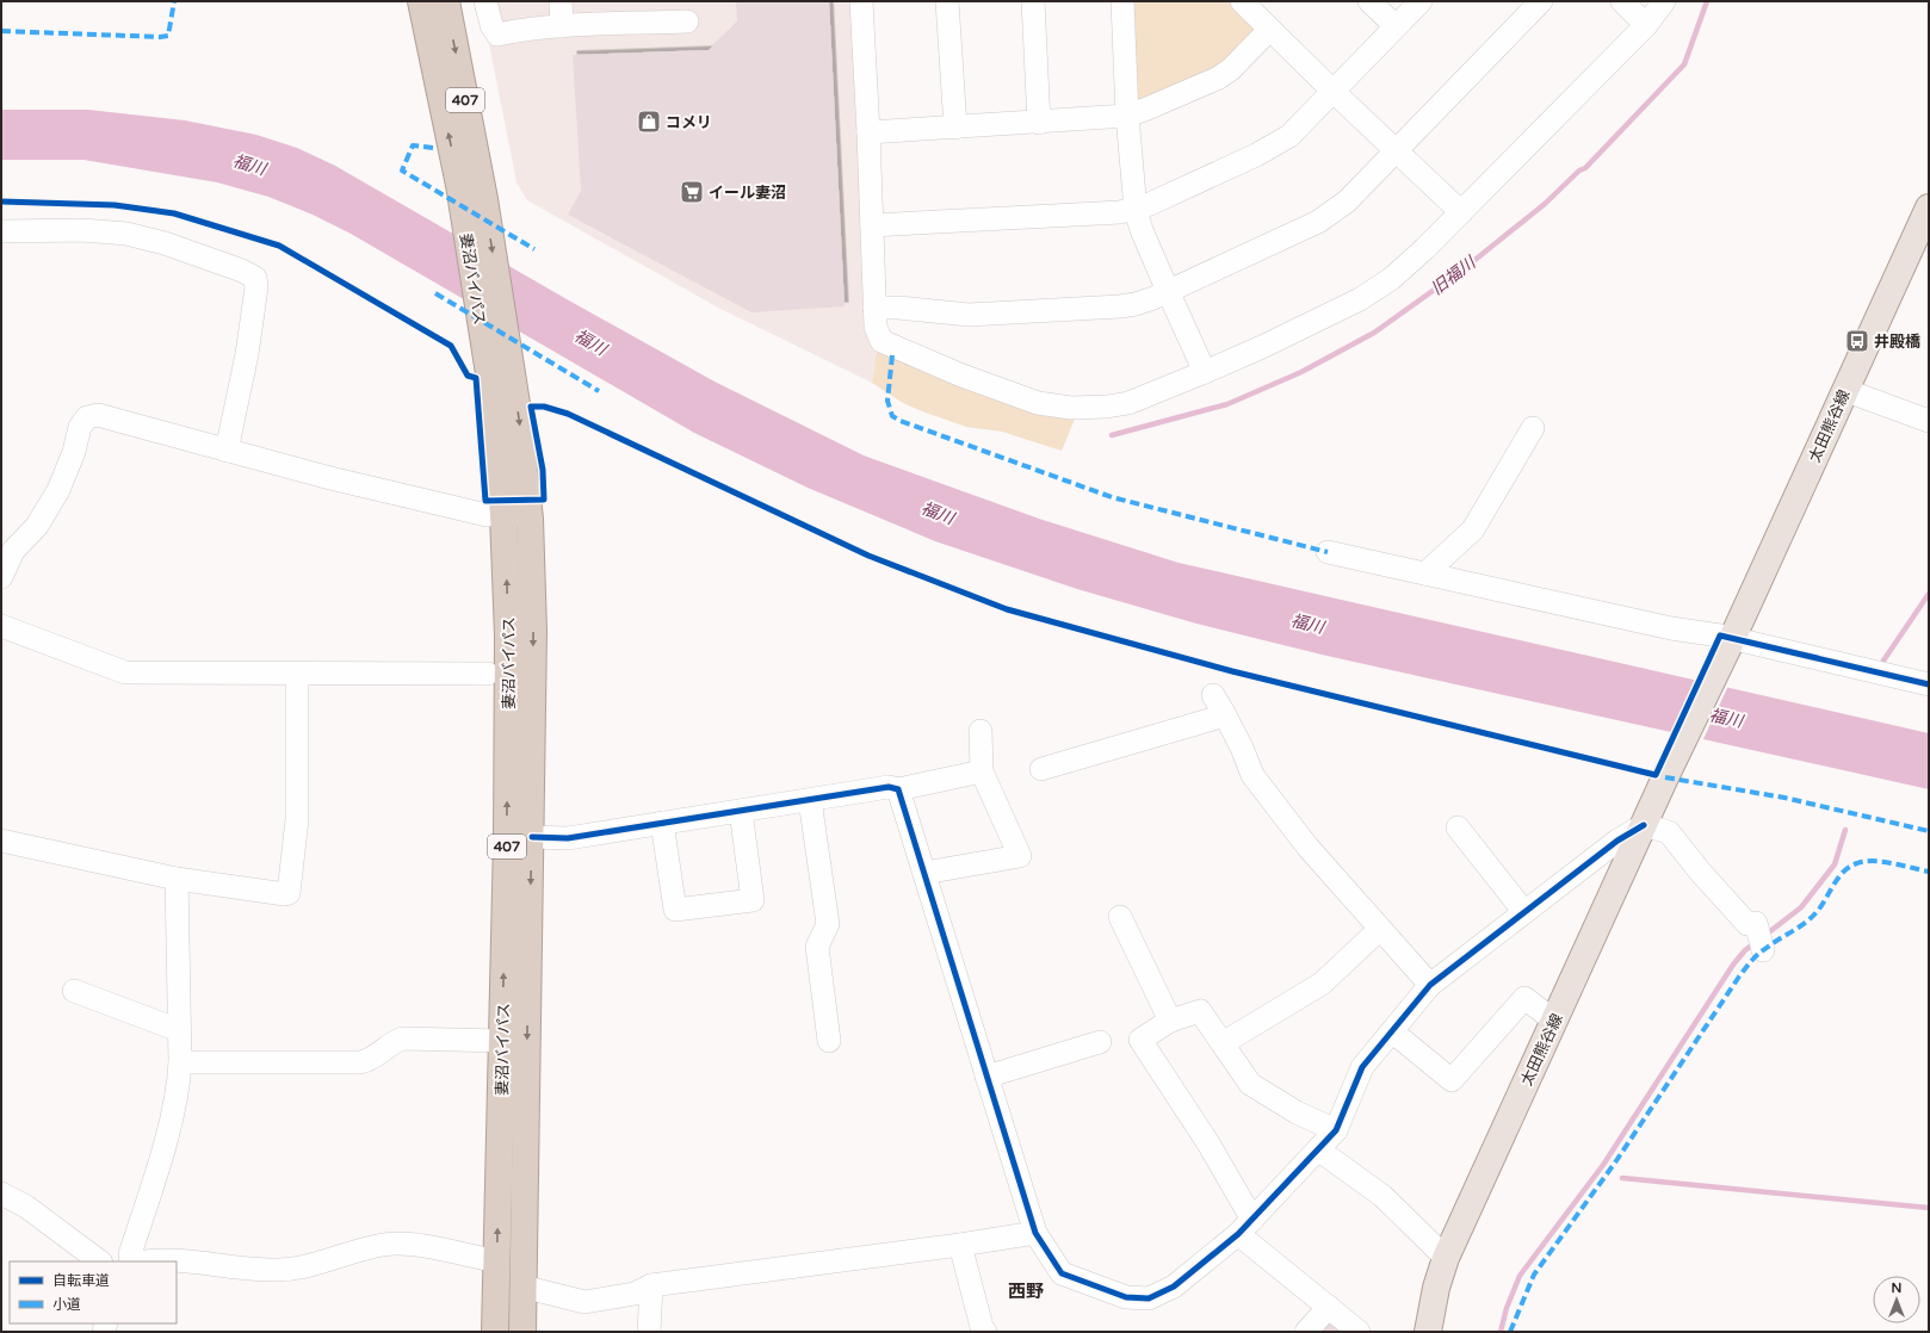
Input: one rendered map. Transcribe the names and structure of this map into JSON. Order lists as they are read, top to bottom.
{
  "streets": {
    "highway": ["407", "妻沼バイパス"],
    "main road": ["太田熊谷線"]
  },
  "districts": ["西野"],
  "water": ["福川", "旧福川"],
  "places": {
    "shop": ["コメリ"],
    "supermarket": ["イール妻沼"],
    "bus stop": ["井殿橋"]
  },
  "legend": ["自転車道", "小道"],
  "north": "top"
}
